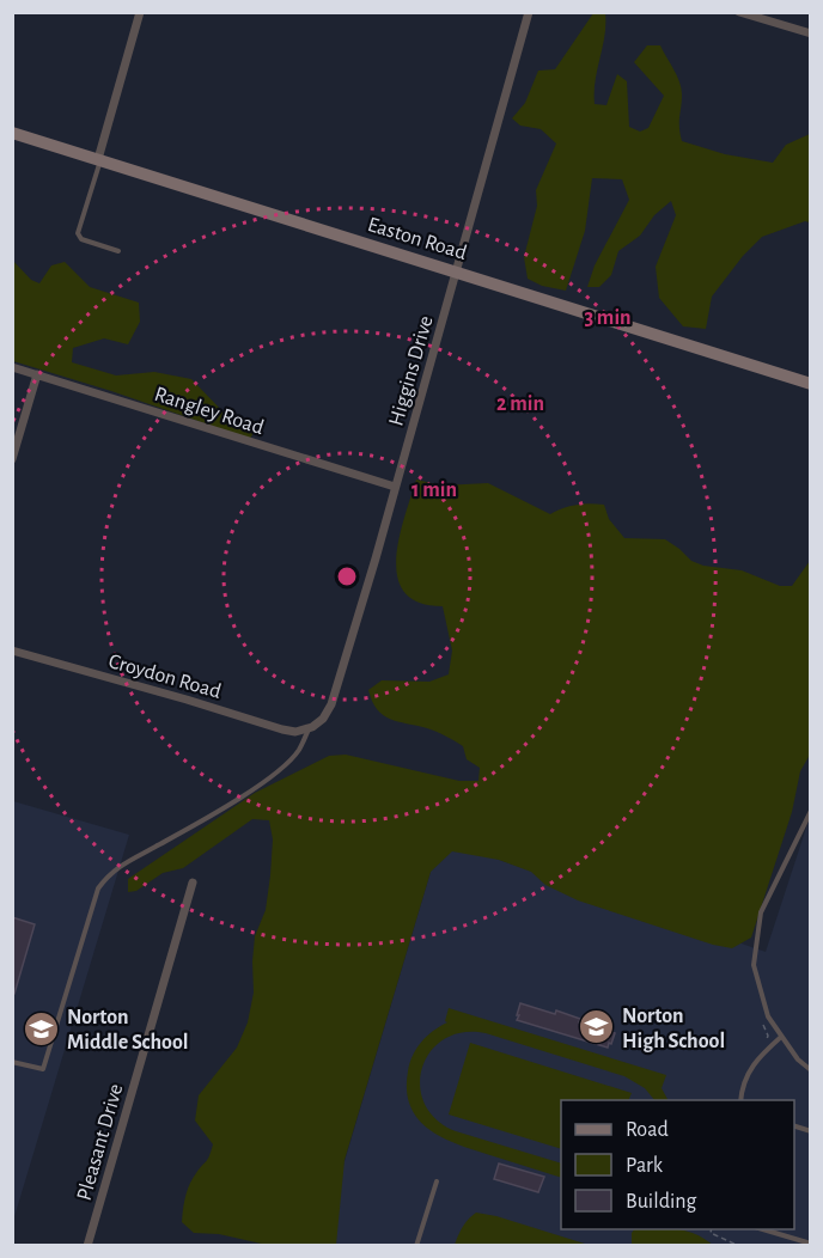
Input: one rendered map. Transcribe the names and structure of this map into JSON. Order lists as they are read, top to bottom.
{
  "streets": {
    "street": [
      "Easton Road",
      "Higgins Drive",
      "Rangley Road",
      "Croydon Road",
      "Pleasant Drive"
    ]
  },
  "crossings": [
    ["Easton Road", "Higgins Drive"],
    ["Higgins Drive", "Rangley Road"],
    ["Higgins Drive", "Croydon Road"]
  ],
  "places": {
    "school or university": ["Norton High School", "Norton Middle School"]
  },
  "legend": ["Road", "Park", "Building"],
  "rings": ["3 min", "2 min", "1 min"]
}
